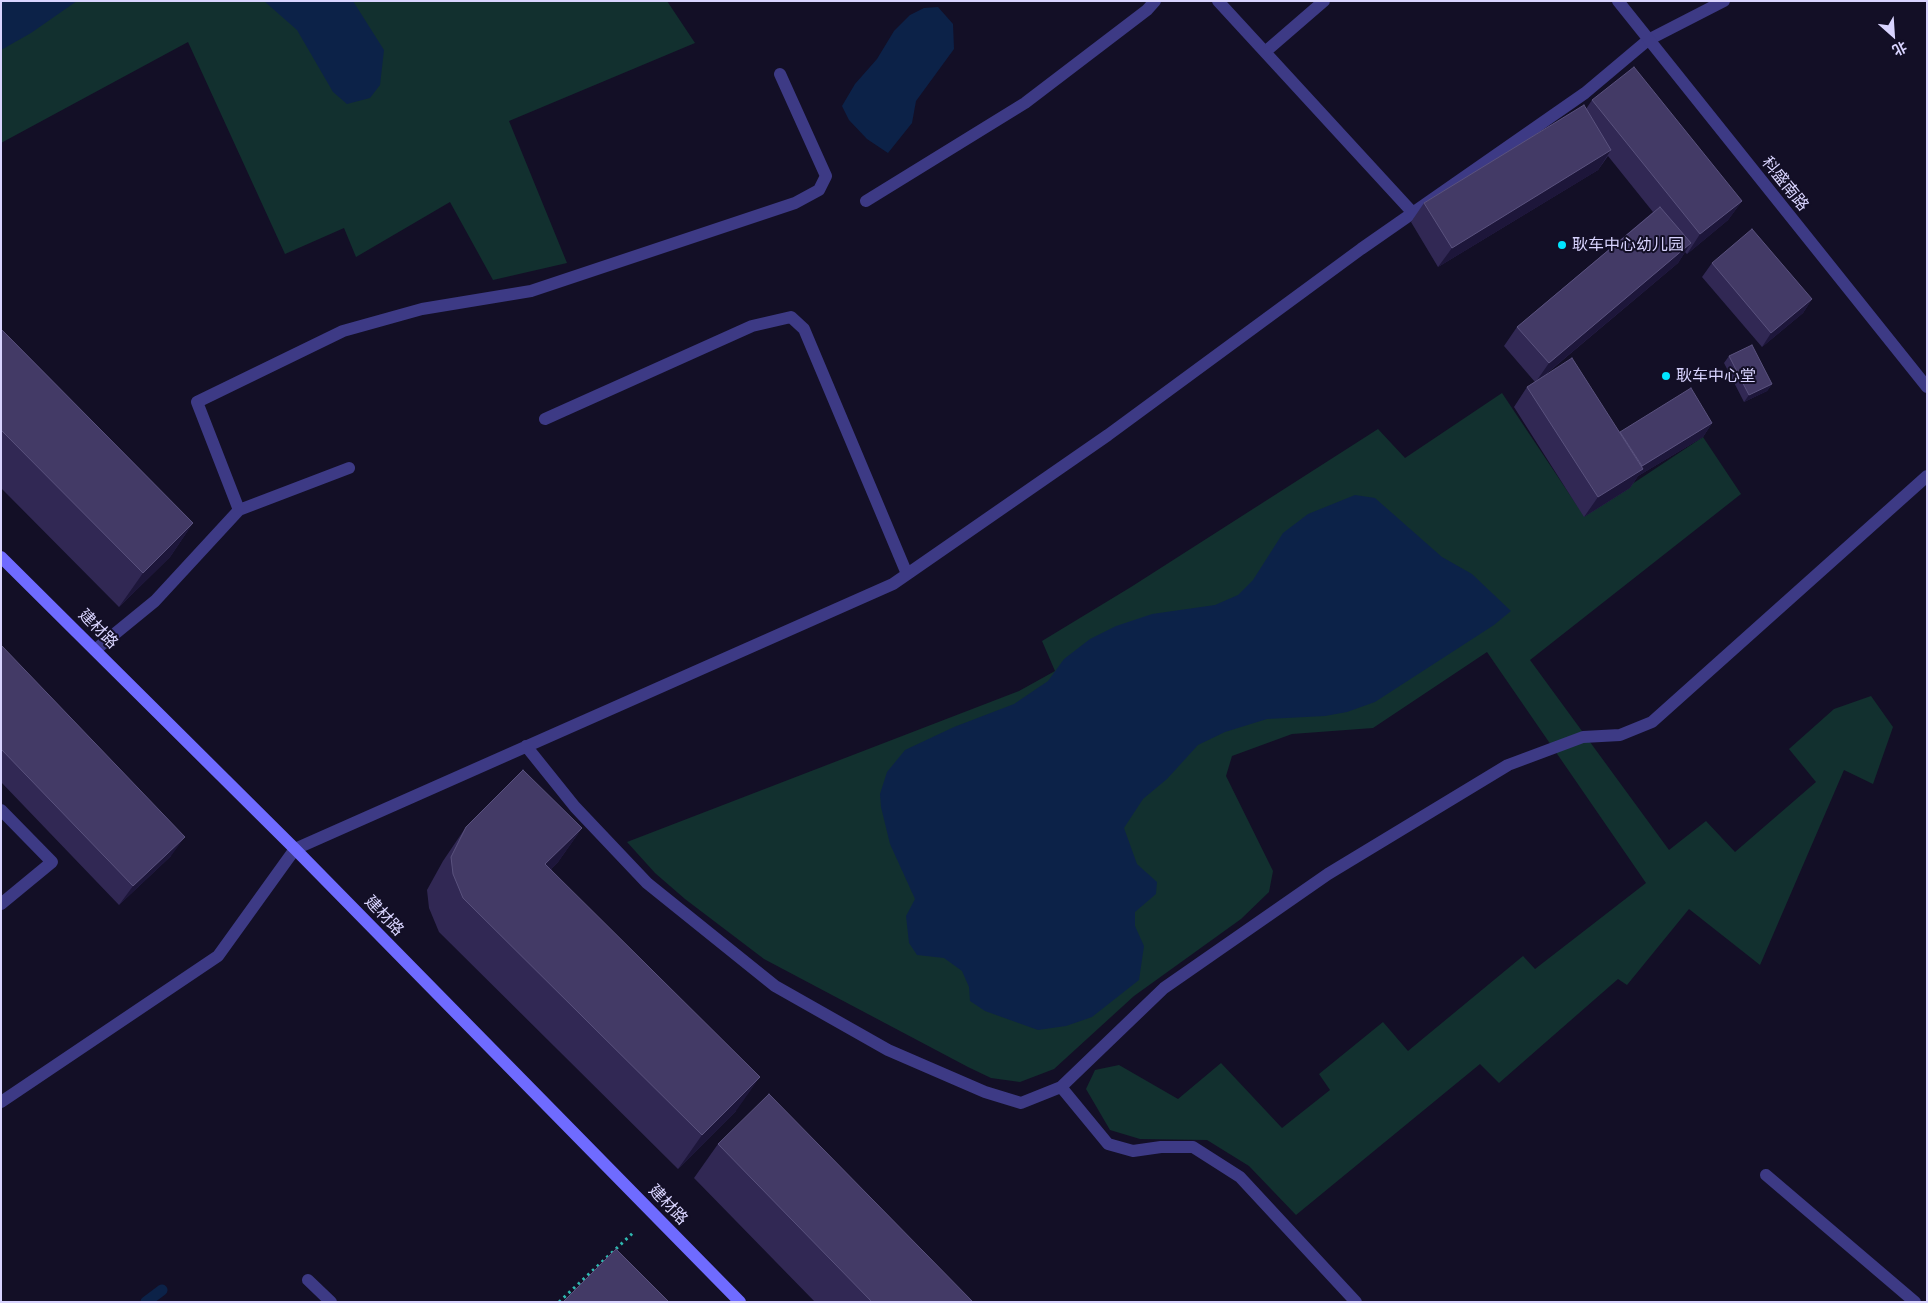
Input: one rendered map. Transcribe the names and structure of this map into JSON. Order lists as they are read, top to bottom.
{
  "streets": {
    "street": ["科盛南路", "建材路"]
  },
  "places": ["耿车中心幼儿园", "耿车中心堂"],
  "north": "bottom right"
}
